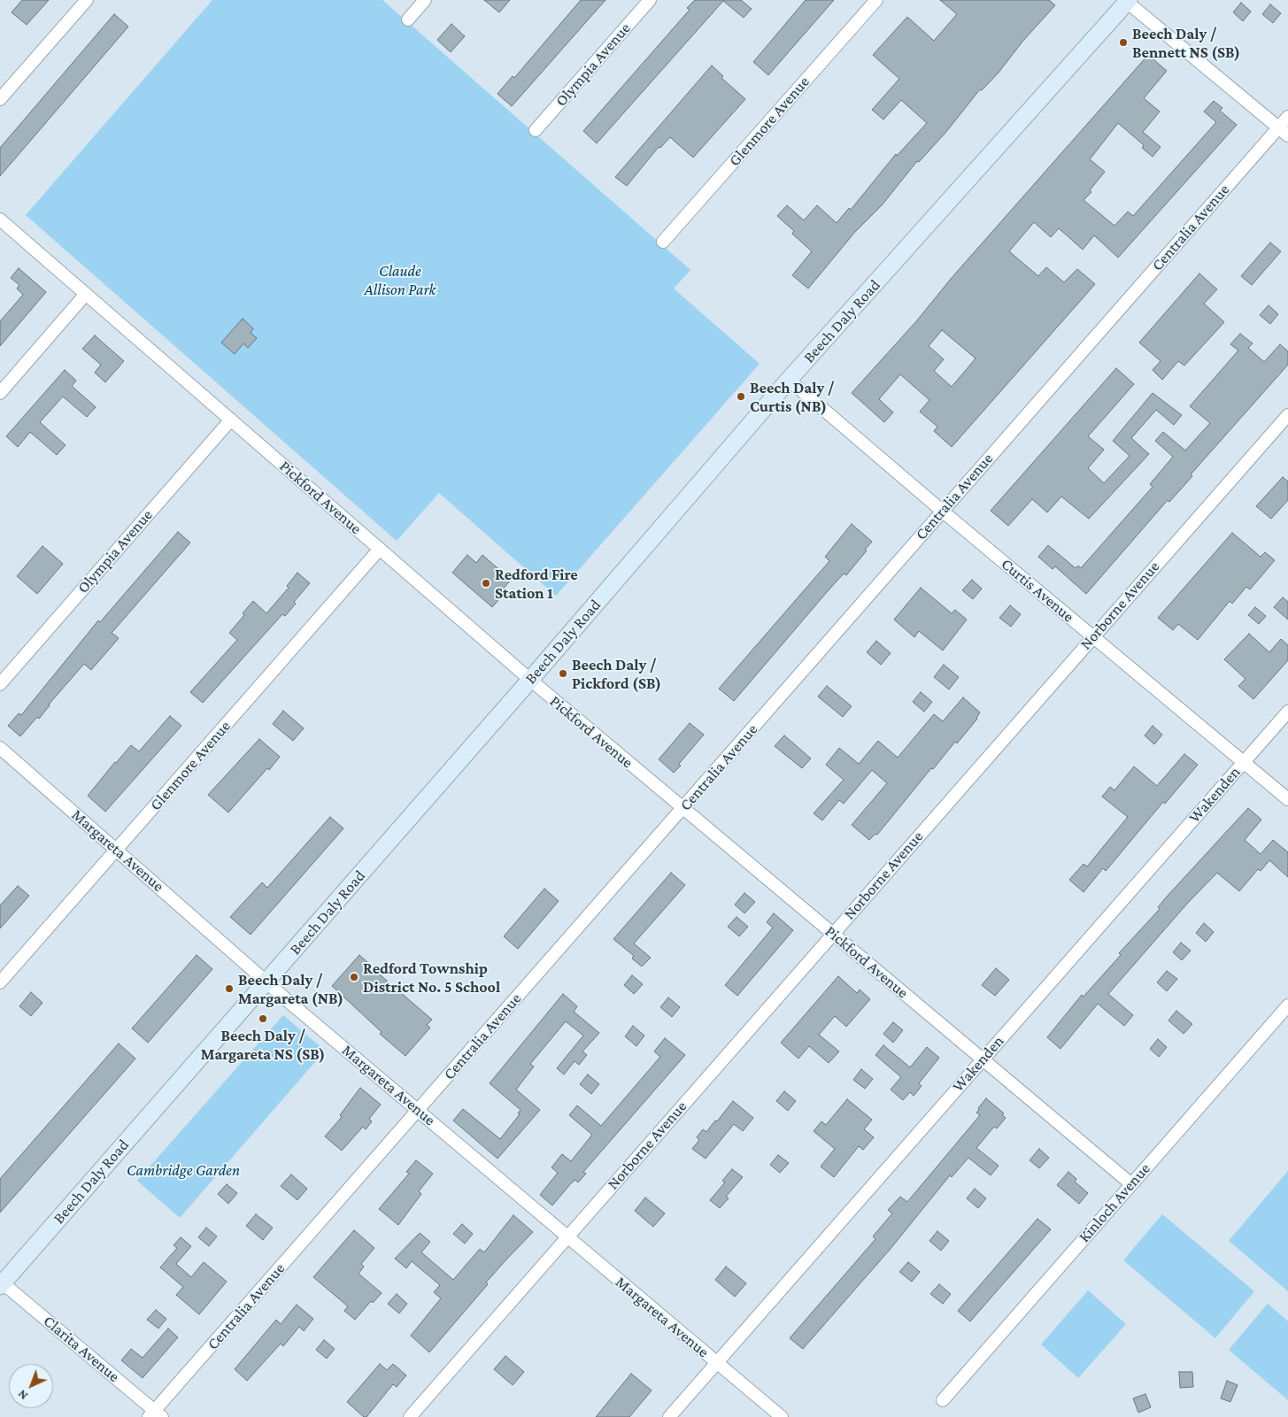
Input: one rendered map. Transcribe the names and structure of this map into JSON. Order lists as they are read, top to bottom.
{
  "streets": {
    "main road": ["Beech Daly Road"],
    "street": [
      "Olympia Avenue",
      "Glenmore Avenue",
      "Centralia Avenue",
      "Pickford Avenue",
      "Curtis Avenue",
      "Norborne Avenue",
      "Wakenden",
      "Margareta Avenue",
      "Kinloch Avenue",
      "Clarita Avenue"
    ]
  },
  "crossings": [
    ["Olympia Avenue", "Pickford Avenue"],
    ["Glenmore Avenue", "Pickford Avenue"],
    ["Glenmore Avenue", "Margareta Avenue"],
    ["Centralia Avenue", "Pickford Avenue"],
    ["Centralia Avenue", "Curtis Avenue"],
    ["Centralia Avenue", "Margareta Avenue"],
    ["Centralia Avenue", "Clarita Avenue"],
    ["Beech Daly Road", "Pickford Avenue"],
    ["Beech Daly Road", "Curtis Avenue"],
    ["Beech Daly Road", "Margareta Avenue"],
    ["Beech Daly Road", "Clarita Avenue"],
    ["Pickford Avenue", "Norborne Avenue"],
    ["Pickford Avenue", "Wakenden"],
    ["Pickford Avenue", "Kinloch Avenue"],
    ["Curtis Avenue", "Norborne Avenue"],
    ["Curtis Avenue", "Wakenden"],
    ["Norborne Avenue", "Margareta Avenue"],
    ["Wakenden", "Margareta Avenue"]
  ],
  "parks": ["Claude Allison Park", "Cambridge Garden"],
  "places": [
    "Beech Daly / Bennett NS (SB)",
    "Beech Daly / Curtis (NB)",
    "Redford Fire Station 1",
    "Beech Daly / Pickford (SB)",
    "Redford Township District No. 5 School",
    "Beech Daly / Margareta (NB)",
    "Beech Daly / Margareta NS (SB)"
  ],
  "north": "bottom left"
}
